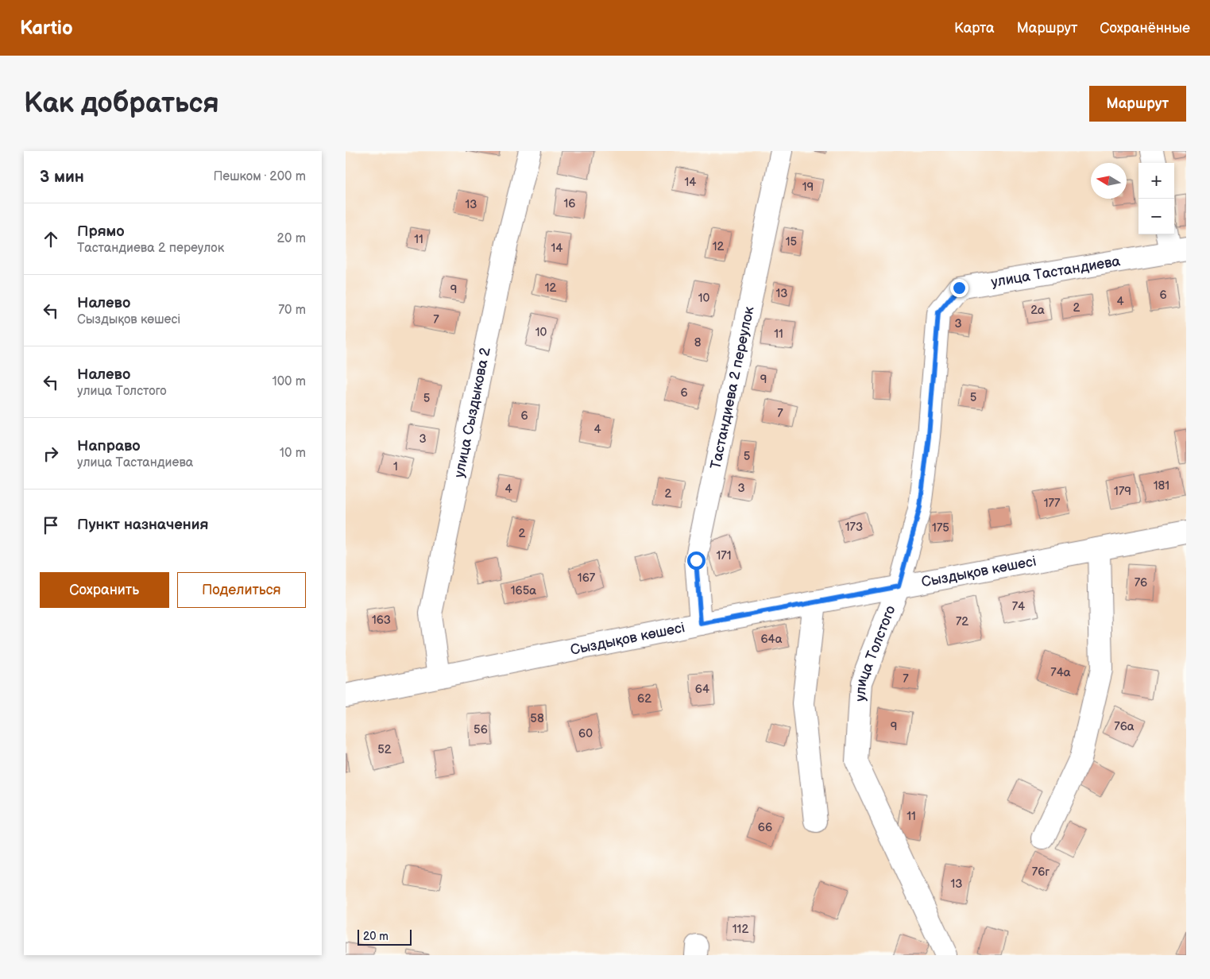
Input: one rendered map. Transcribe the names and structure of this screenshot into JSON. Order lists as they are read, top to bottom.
{
  "streets": {
    "street": [
      "улица Тастандиева",
      "Тастандиева 2 переулок",
      "улица Сыздыкова 2",
      "Сыздықов көшесі",
      "улица Толстого"
    ]
  },
  "crossings": [
    ["улица Тастандиева", "улица Толстого"],
    ["Тастандиева 2 переулок", "Сыздықов көшесі"],
    ["улица Сыздыкова 2", "Сыздықов көшесі"],
    ["Сыздықов көшесі", "улица Толстого"]
  ],
  "house_numbers": [
    "14",
    "19",
    "16",
    "13",
    "11",
    "15",
    "12",
    "14",
    "12",
    "9",
    "13",
    "6",
    "10",
    "4",
    "2",
    "2а",
    "7",
    "3",
    "10",
    "11",
    "8",
    "9",
    "6",
    "5",
    "5",
    "7",
    "6",
    "4",
    "3",
    "5",
    "1",
    "181",
    "3",
    "4",
    "179",
    "2",
    "177",
    "173",
    "175",
    "2",
    "171",
    "167",
    "76",
    "165а",
    "74",
    "163",
    "72",
    "64а",
    "74а",
    "7",
    "64",
    "62",
    "58",
    "9",
    "76а",
    "56",
    "60",
    "52",
    "11",
    "66",
    "76г",
    "13",
    "112"
  ],
  "scale_bar": "20 m",
  "north": "left",
  "page": {
    "header": "Kartio",
    "nav": ["Карта", "Маршрут", "Сохранённые"],
    "buttons": [
      "Маршрут",
      ["Сохранить", "Поделиться"]
    ],
    "title": "Как добраться",
    "heading": ["3 мин", "Пешком · 200 m"],
    "map_buttons": ["+", "−"],
    "list": [
      ["Прямо", "Тастандиева 2 переулок", "20 m"],
      ["Налево", "Сыздықов көшесі", "70 m"],
      ["Налево", "улица Толстого", "100 m"],
      ["Направо", "улица Тастандиева", "10 m"],
      "Пункт назначения"
    ],
    "scale": "20 m"
  }
}
